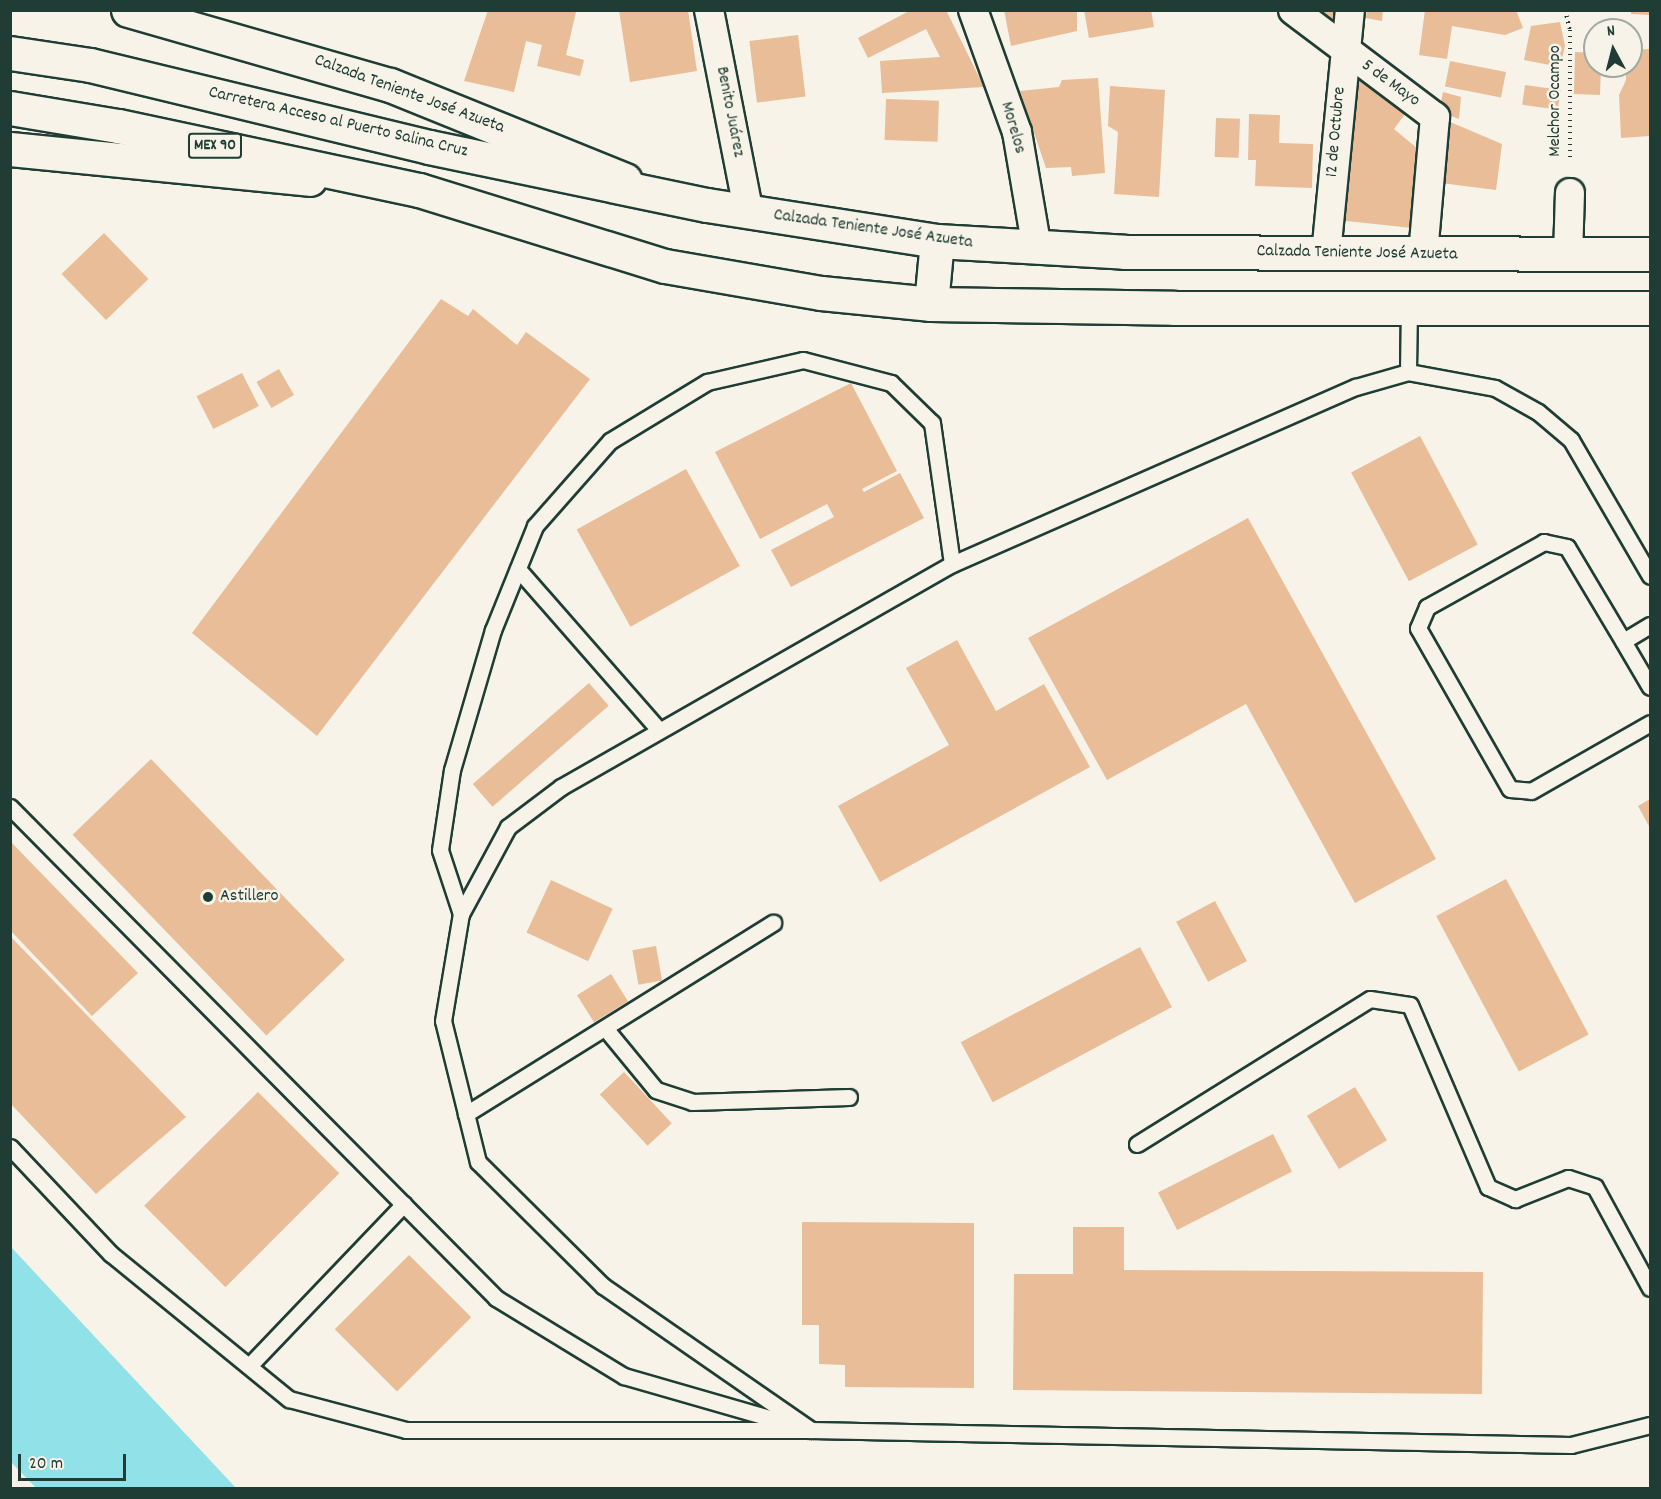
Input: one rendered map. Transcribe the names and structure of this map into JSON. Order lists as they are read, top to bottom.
{
  "streets": {
    "main road": ["Calzada Teniente José Azueta", "Carretera Acceso al Puerto Salina Cruz", "MEX 90"],
    "street": [
      "5 de Mayo",
      "Benito Juárez",
      "Morelos",
      "12 de Octubre"
    ],
    "path": ["Melchor Ocampo"]
  },
  "crossings": [
    ["5 de Mayo", "Calzada Teniente José Azueta"],
    ["5 de Mayo", "12 de Octubre"],
    ["Calzada Teniente José Azueta", "Benito Juárez"],
    ["Calzada Teniente José Azueta", "Carretera Acceso al Puerto Salina Cruz"],
    ["Calzada Teniente José Azueta", "Morelos"],
    ["Calzada Teniente José Azueta", "12 de Octubre"]
  ],
  "places": ["Astillero"],
  "scale_bar": "20 m",
  "north": "top"
}
